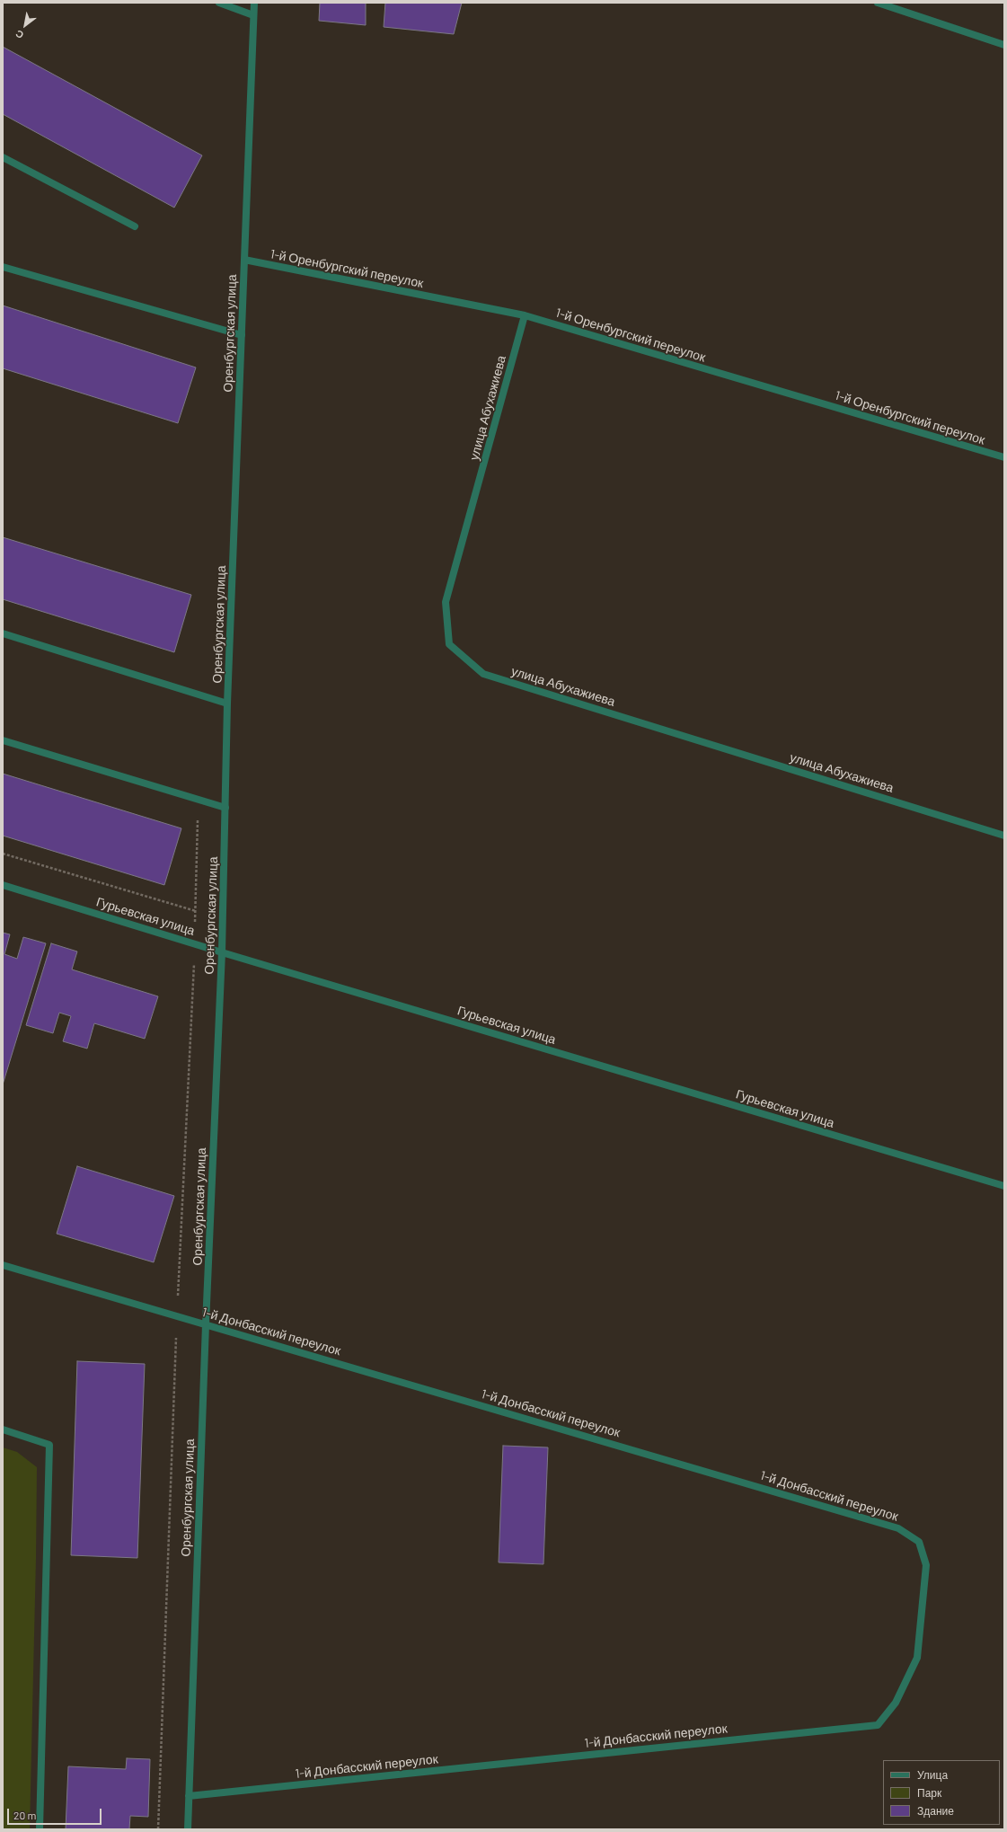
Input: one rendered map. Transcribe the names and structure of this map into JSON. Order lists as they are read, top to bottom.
{
  "streets": {
    "street": [
      "1-й Оренбургский переулок",
      "Оренбургская улица",
      "улица Абухажиева",
      "Гурьевская улица",
      "1-й Донбасский переулок"
    ]
  },
  "crossings": [
    ["1-й Оренбургский переулок", "Оренбургская улица"],
    ["1-й Оренбургский переулок", "улица Абухажиева"],
    ["Оренбургская улица", "Гурьевская улица"],
    ["Оренбургская улица", "1-й Донбасский переулок"]
  ],
  "legend": ["Улица", "Парк", "Здание"],
  "scale_bar": "20 m",
  "north": "bottom left"
}
